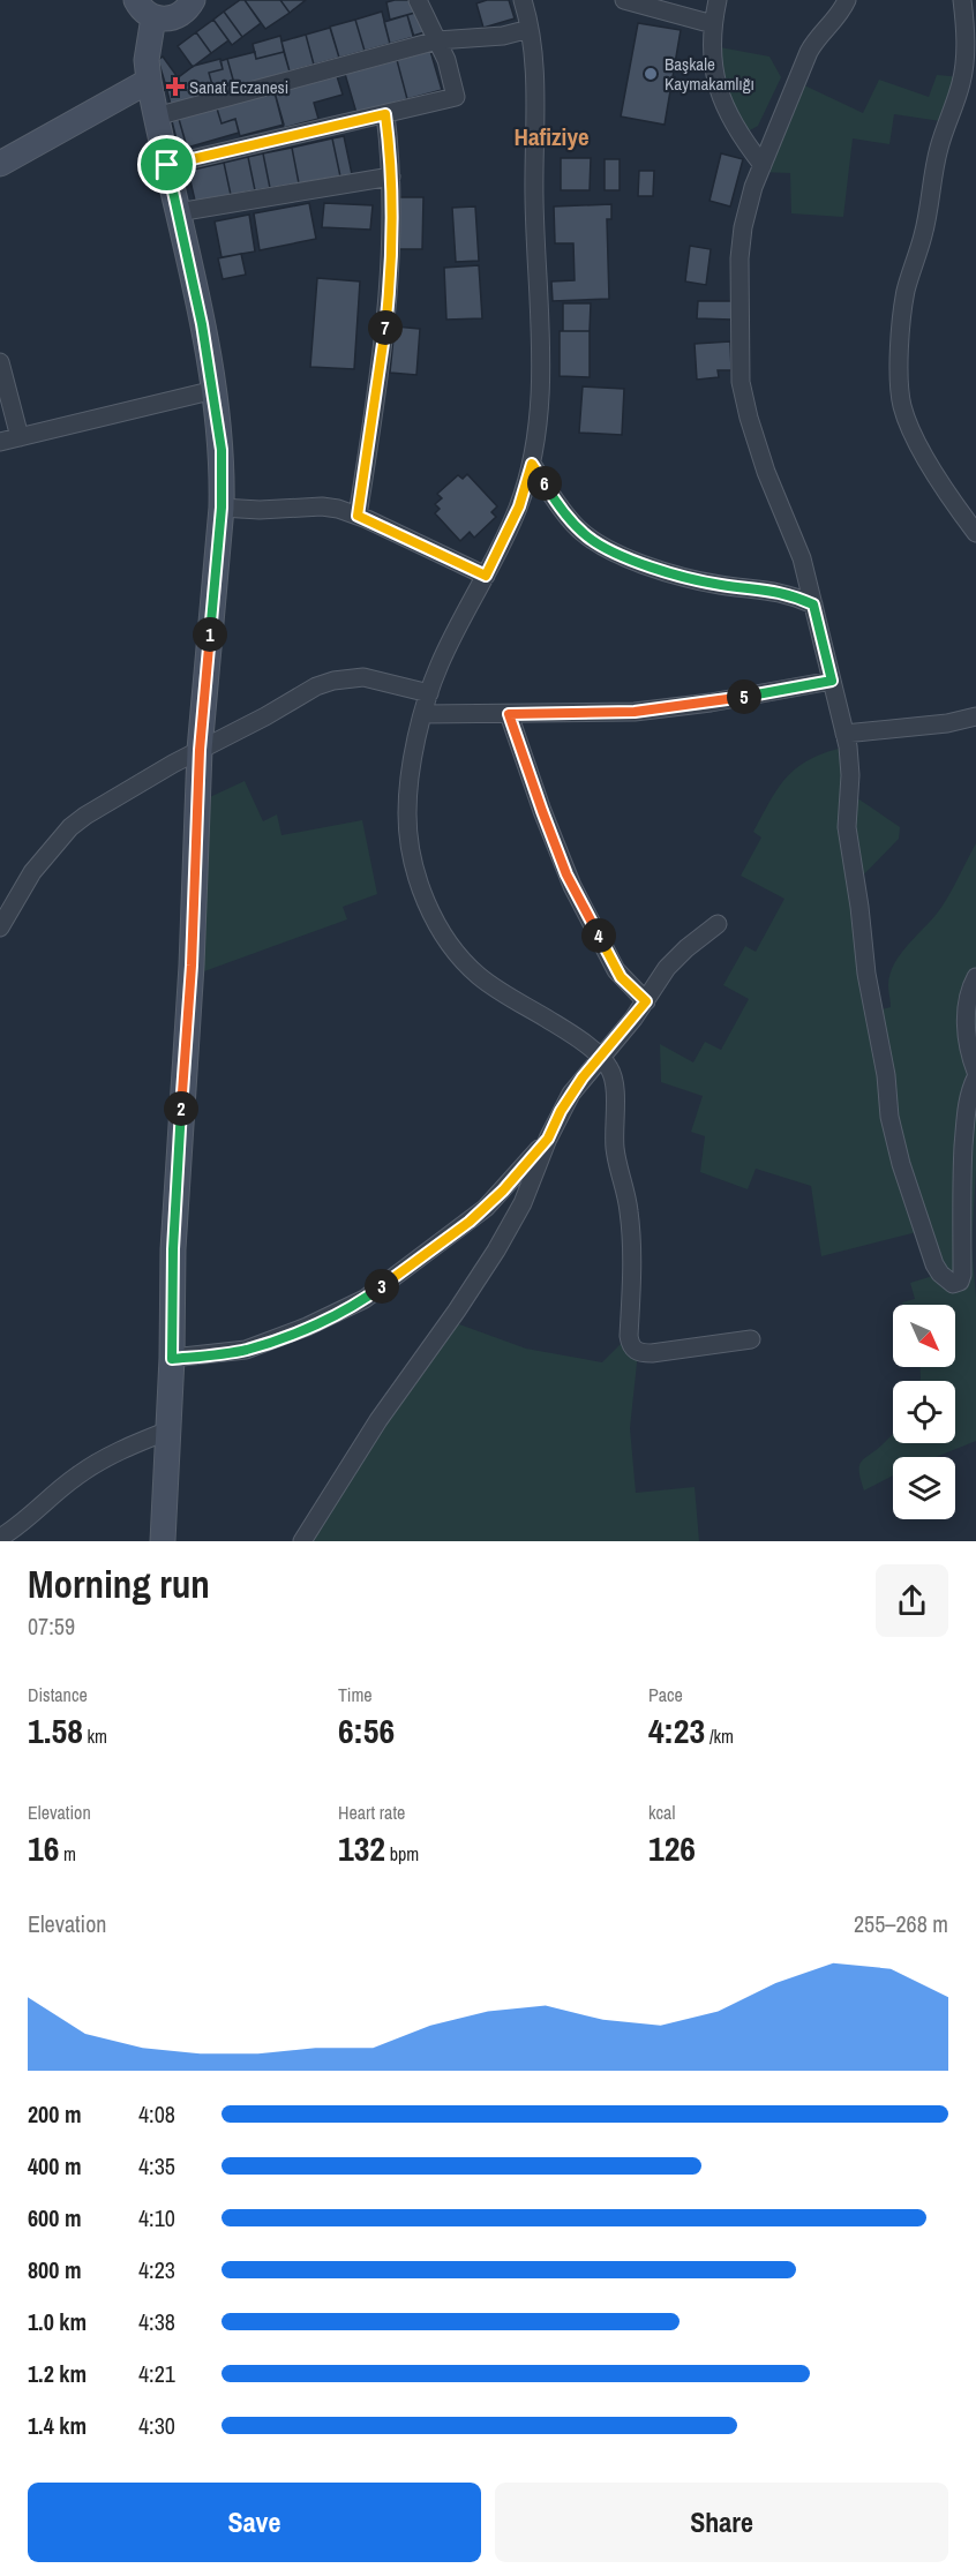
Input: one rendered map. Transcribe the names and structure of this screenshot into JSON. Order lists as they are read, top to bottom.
{
  "districts": ["Hafiziye"],
  "places": {
    "other": ["Başkale Kaymakamlığı"],
    "health": ["Sanat Eczanesi"]
  },
  "north": "bottom right",
  "page": {
    "pins": [
      "7",
      "6",
      "1",
      "5",
      "4",
      "2",
      "3"
    ],
    "heading": ["Morning run", "07:59"],
    "stats": [
      ["Distance", "1.58 km"],
      ["Time", "6:56"],
      ["Pace", "4:23 /km"],
      ["Elevation", "16 m"],
      ["Heart rate", "132 bpm"],
      ["kcal", "126"]
    ],
    "chart": ["Elevation", "255–268 m"],
    "list": [
      {
        "name": "200 m",
        "note": "4:08"
      },
      {
        "name": "400 m",
        "note": "4:35"
      },
      {
        "name": "600 m",
        "note": "4:10"
      },
      {
        "name": "800 m",
        "note": "4:23"
      },
      {
        "name": "1.0 km",
        "note": "4:38"
      },
      {
        "name": "1.2 km",
        "note": "4:21"
      },
      {
        "name": "1.4 km",
        "note": "4:30"
      }
    ],
    "buttons": ["Save", "Share"]
  }
}
